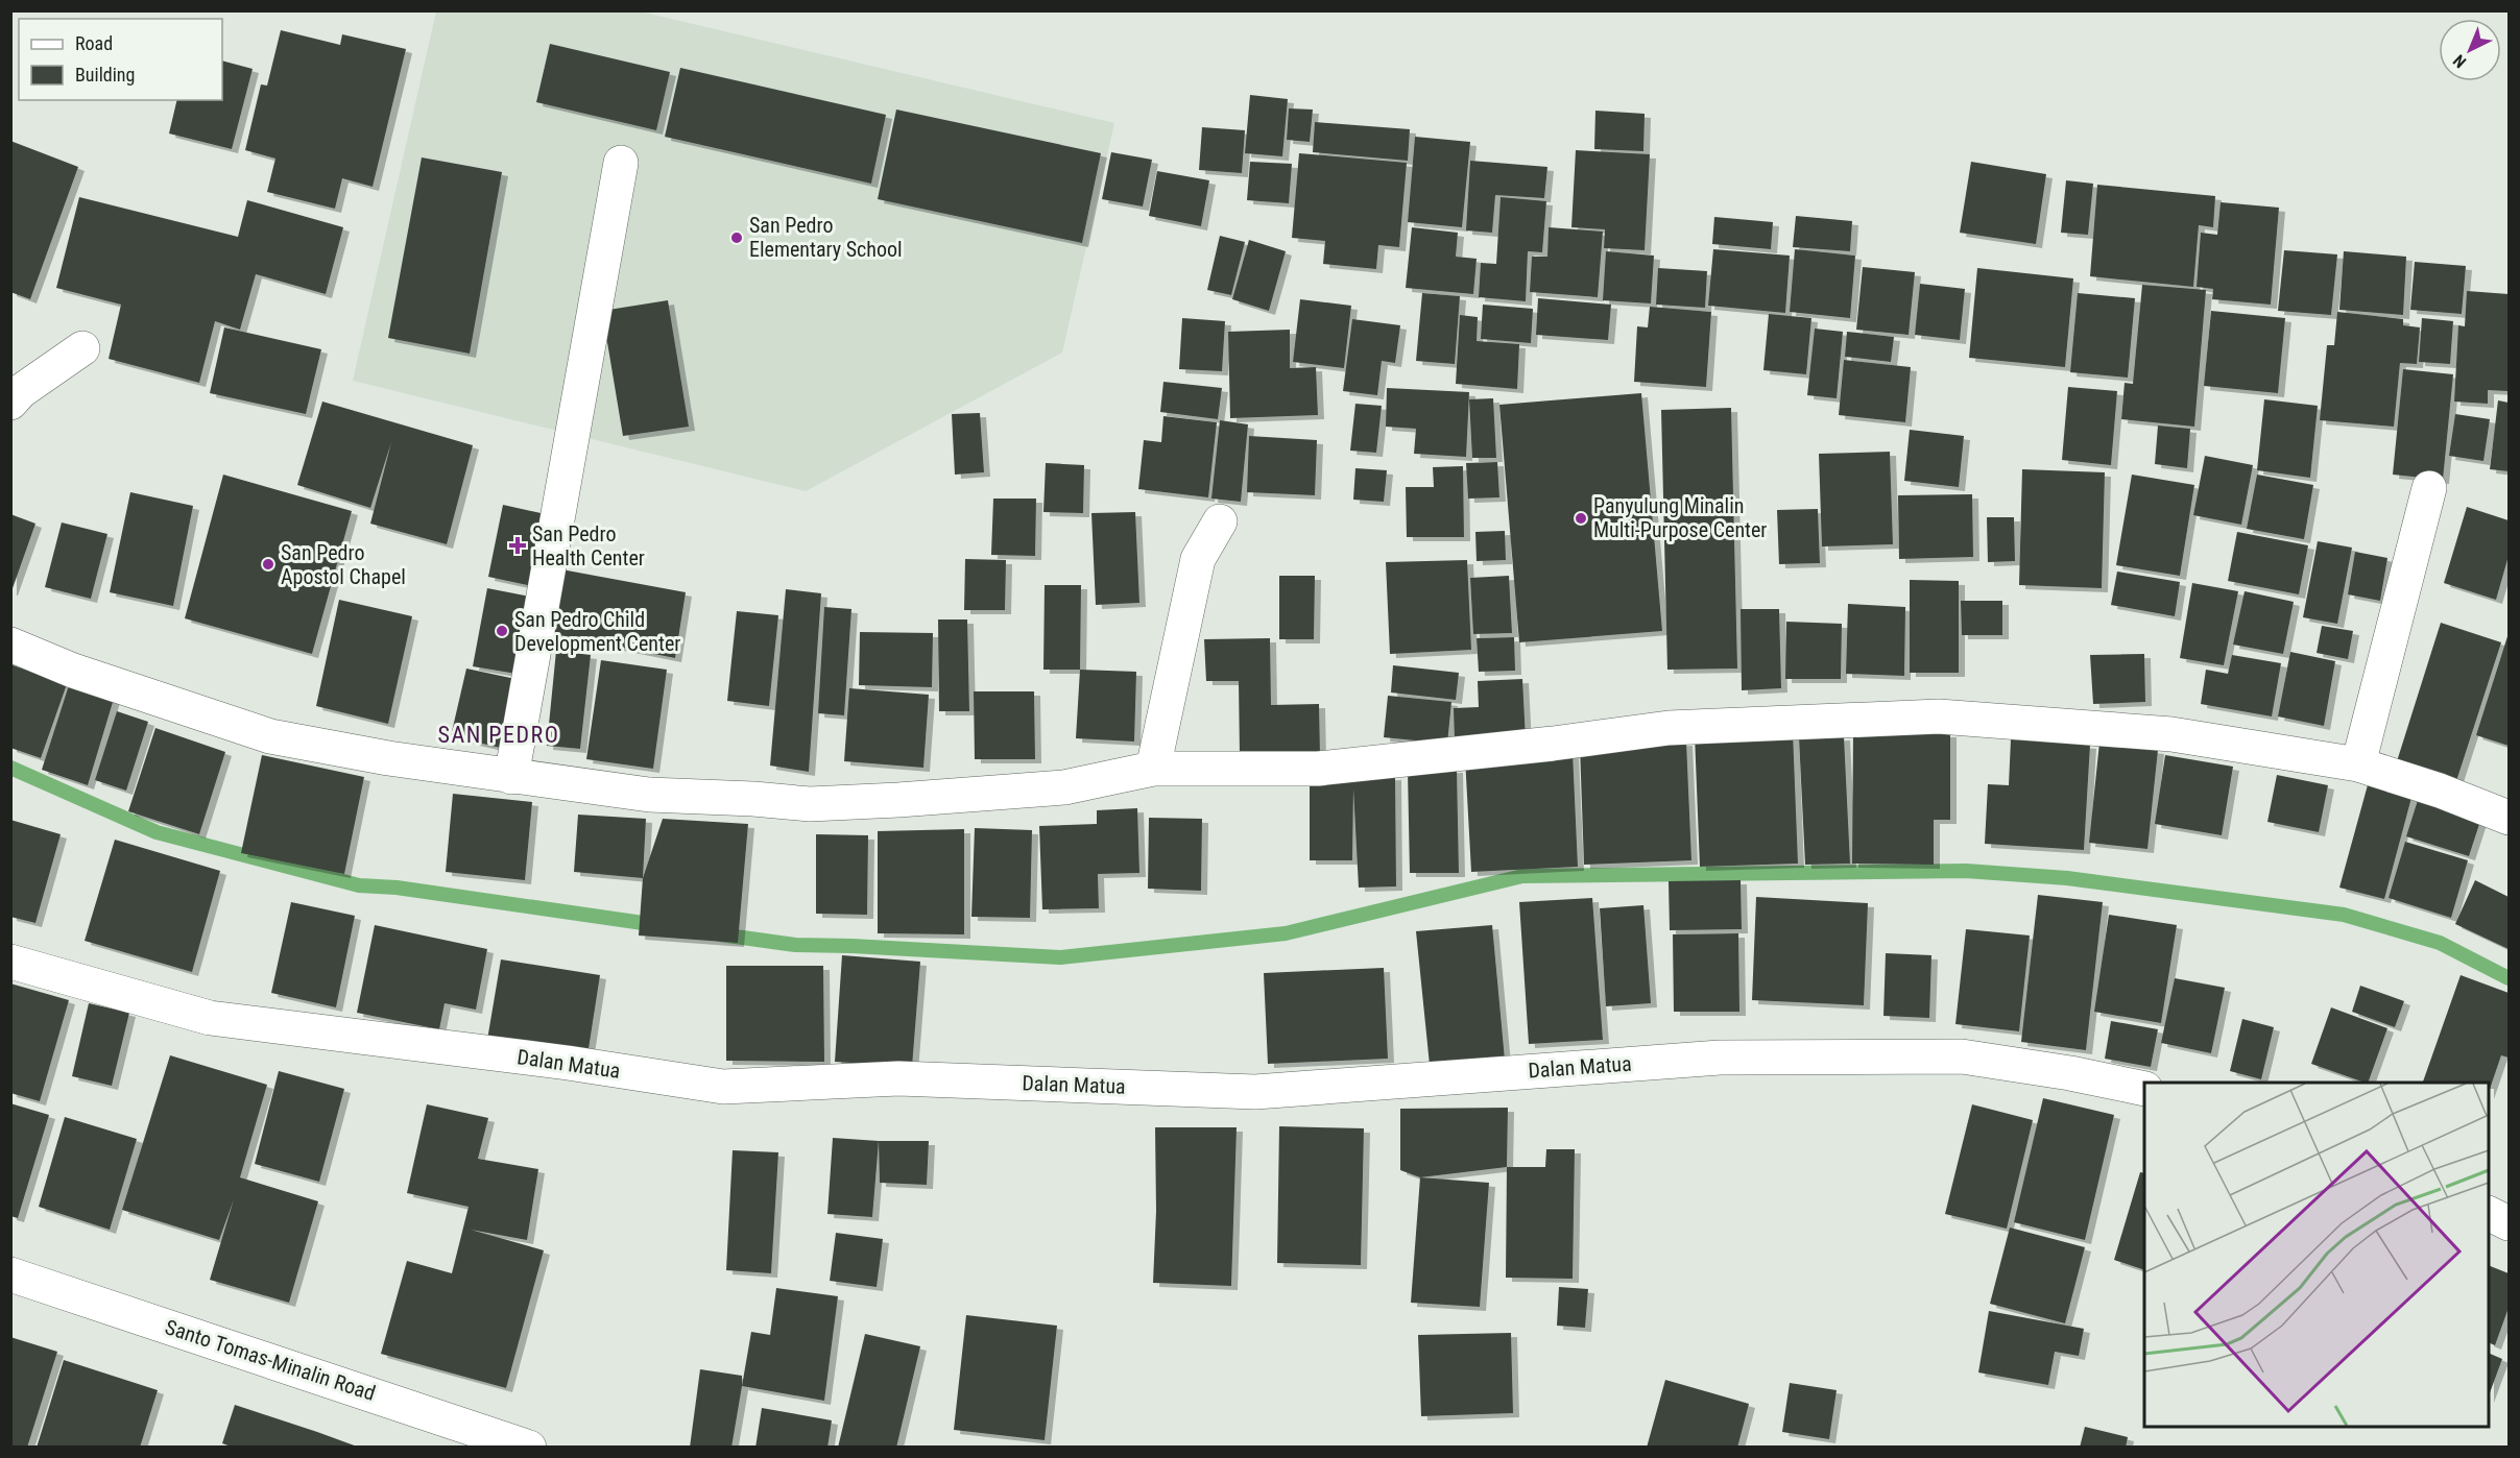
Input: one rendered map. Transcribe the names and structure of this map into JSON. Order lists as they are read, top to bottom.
{
  "streets": {
    "street": ["Dalan Matua", "Santo Tomas-Minalin Road"]
  },
  "districts": ["SAN PEDRO"],
  "places": {
    "other": [
      "San Pedro Elementary School",
      "Panyulung Minalin Multi-Purpose Center",
      "San Pedro Apostol Chapel",
      "San Pedro Child Development Center"
    ],
    "health": ["San Pedro Health Center"]
  },
  "legend": ["Road", "Building"],
  "north": "bottom left"
}
